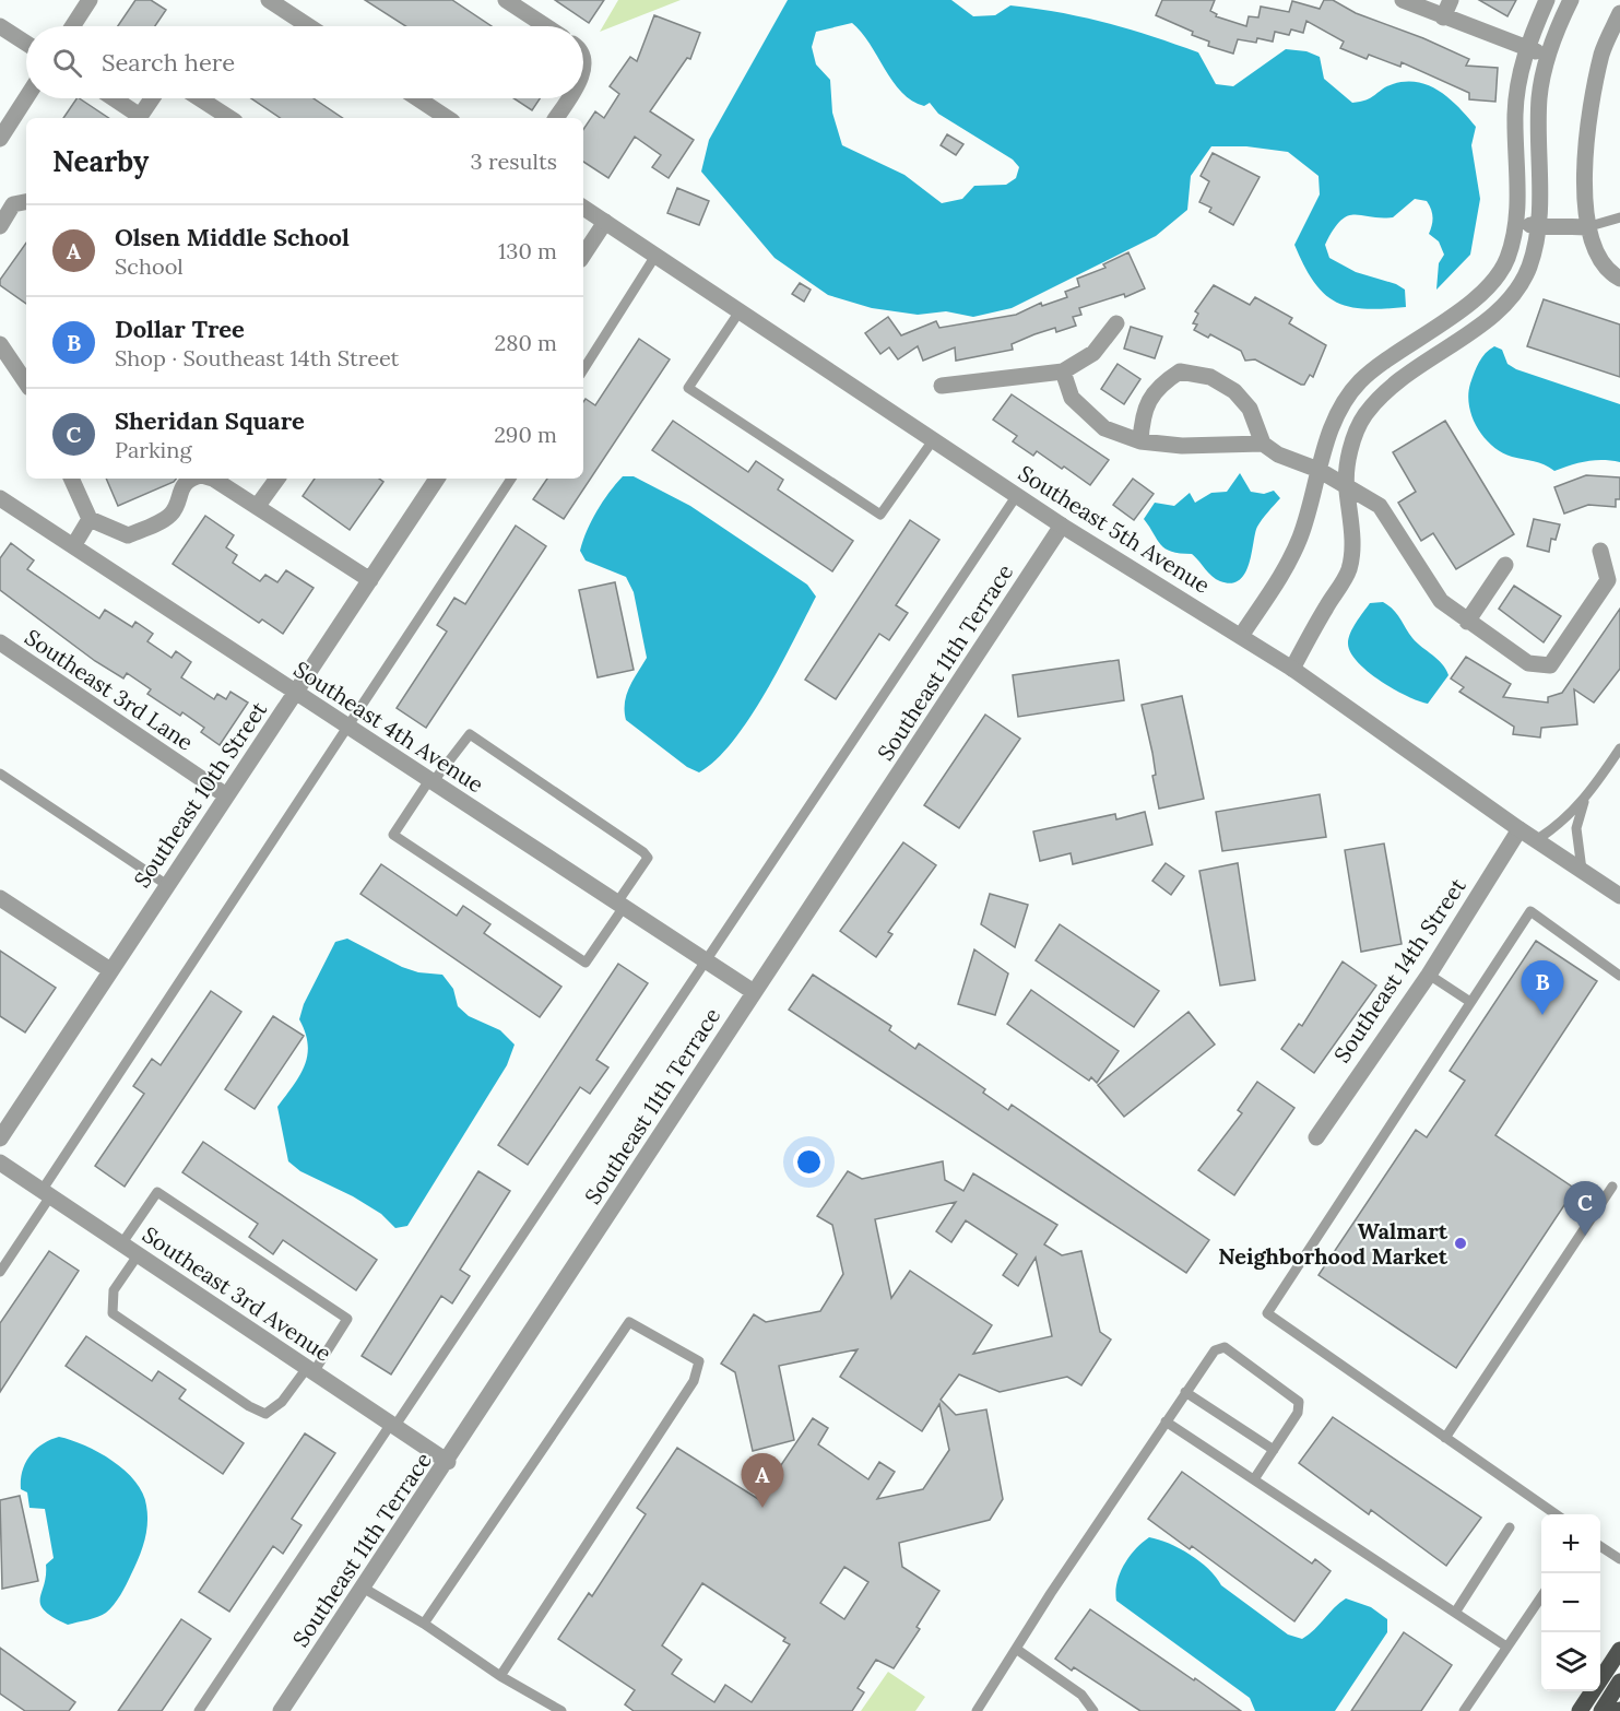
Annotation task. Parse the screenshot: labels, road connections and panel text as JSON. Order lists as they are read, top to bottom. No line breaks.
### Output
{"streets":{"street":["Southeast 5th Avenue","Southeast 11th Terrace","Southeast 3rd Lane","Southeast 4th Avenue","Southeast 10th Street","Southeast 14th Street","Southeast 3rd Avenue"]},"crossings":[["Southeast 5th Avenue","Southeast 11th Terrace"],["Southeast 5th Avenue","Southeast 14th Street"],["Southeast 11th Terrace","Southeast 4th Avenue"],["Southeast 11th Terrace","Southeast 3rd Avenue"],["Southeast 3rd Lane","Southeast 10th Street"],["Southeast 4th Avenue","Southeast 10th Street"]],"places":["Walmart Neighborhood Market"],"page":{"search":"Search here","heading":["Nearby","3 results"],"list":[{"mark":"A","name":"Olsen Middle School","note":"School","value":"130 m"},{"mark":"B","name":"Dollar Tree","note":"Shop · Southeast 14th Street","value":"280 m"},{"mark":"C","name":"Sheridan Square","note":"Parking","value":"290 m"}],"pins":["B","C","A"],"map_buttons":["+","−"]}}
